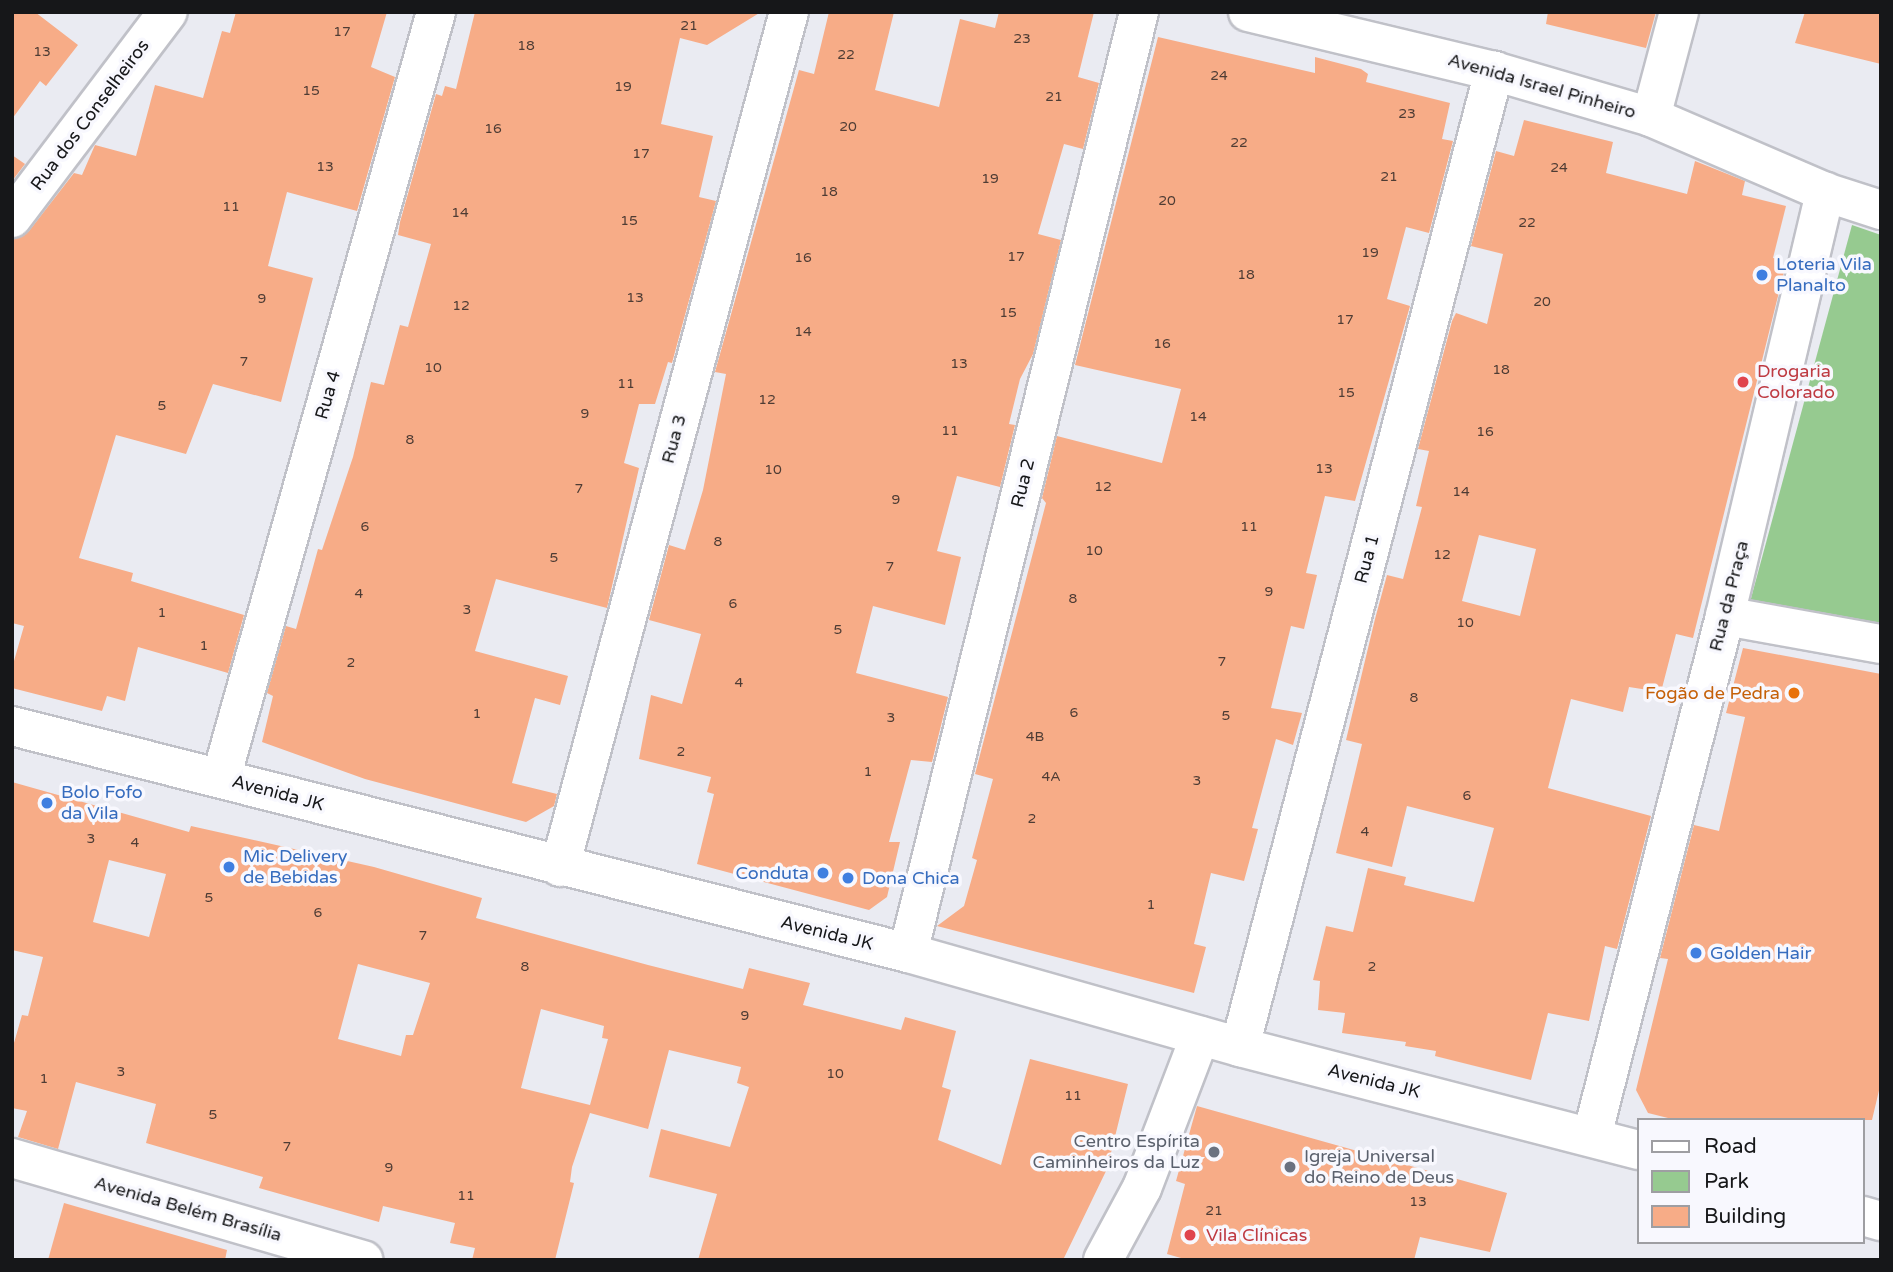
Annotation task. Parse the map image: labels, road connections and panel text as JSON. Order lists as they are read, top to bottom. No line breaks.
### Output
{"streets":{"street":["Avenida Israel Pinheiro","Rua dos Conselheiros","Rua 4","Rua 3","Rua 2","Rua 1","Rua da Praça","Avenida JK","Avenida Belém Brasília"]},"crossings":[["Avenida Israel Pinheiro","Rua 1"],["Avenida Israel Pinheiro","Rua da Praça"],["Rua 4","Avenida JK"],["Rua 3","Avenida JK"],["Rua 2","Avenida JK"],["Rua 1","Avenida JK"],["Rua da Praça","Avenida JK"]],"places":["Loteria Vila Planalto","Drogaria Colorado","Fogão de Pedra","Bolo Fofo da Vila","Mic Delivery de Bebidas","Conduta","Dona Chica","Golden Hair","Centro Espírita Caminheiros da Luz","Igreja Universal do Reino de Deus","Vila Clínicas"],"house_numbers":["21","17","23","18","13","22","24","19","15","21","23","20","16","22","17","13","24","21","19","18","20","11","14","15","22","19","17","16","18","13","9","20","12","15","17","14","16","7","13","10","18","11","15","12","5","9","14","11","16","8","13","10","12","7","14","9","6","11","8","10","12","5","7","9","4","8","6","3","1","10","5","1","7","2","4","8","6","1","5","3","4B","2","1","4A","3","6","2","4","3","4","5","1","6","7","8","2","9","3","10","1","11","5","7","9","11","13","21"],"legend":["Road","Park","Building"]}
